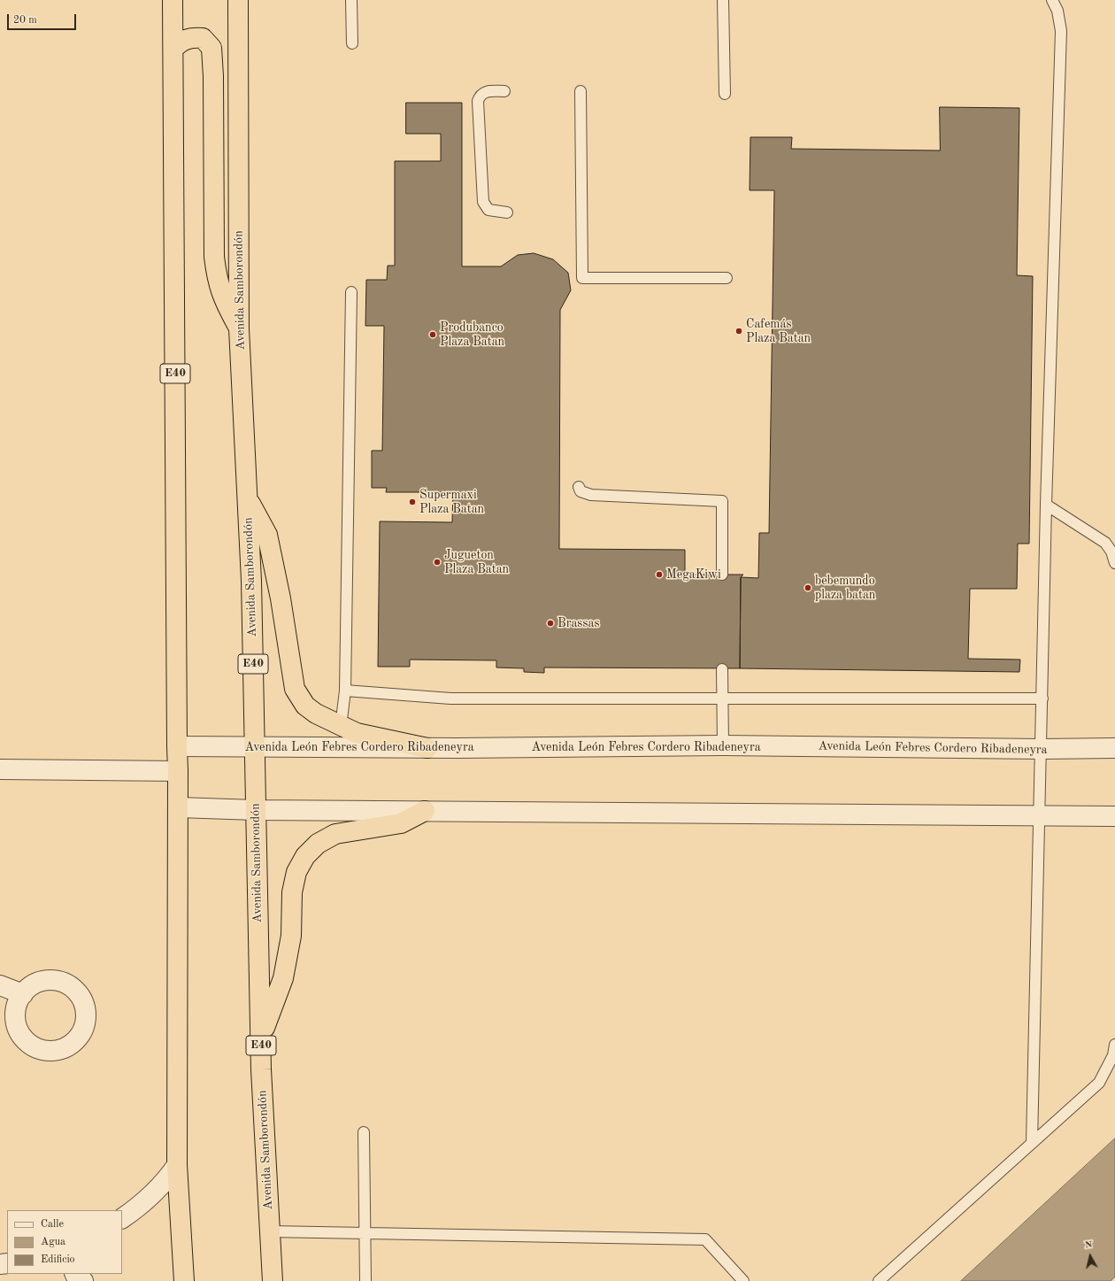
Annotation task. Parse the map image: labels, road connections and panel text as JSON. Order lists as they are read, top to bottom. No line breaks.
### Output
{"streets":{"highway":["Avenida Samborondón","E40"],"street":["Avenida León Febres Cordero Ribadeneyra"]},"crossings":[["Avenida Samborondón","Avenida León Febres Cordero Ribadeneyra"],["E40","Avenida León Febres Cordero Ribadeneyra"]],"places":["Cafemás Plaza Batan","Produbanco Plaza Batan","Supermaxi Plaza Batan","Jugueton Plaza Batan","MegaKiwi","bebemundo plaza batan","Brassas"],"legend":["Calle","Agua","Edificio"],"scale_bar":"20 m","north":"top"}
